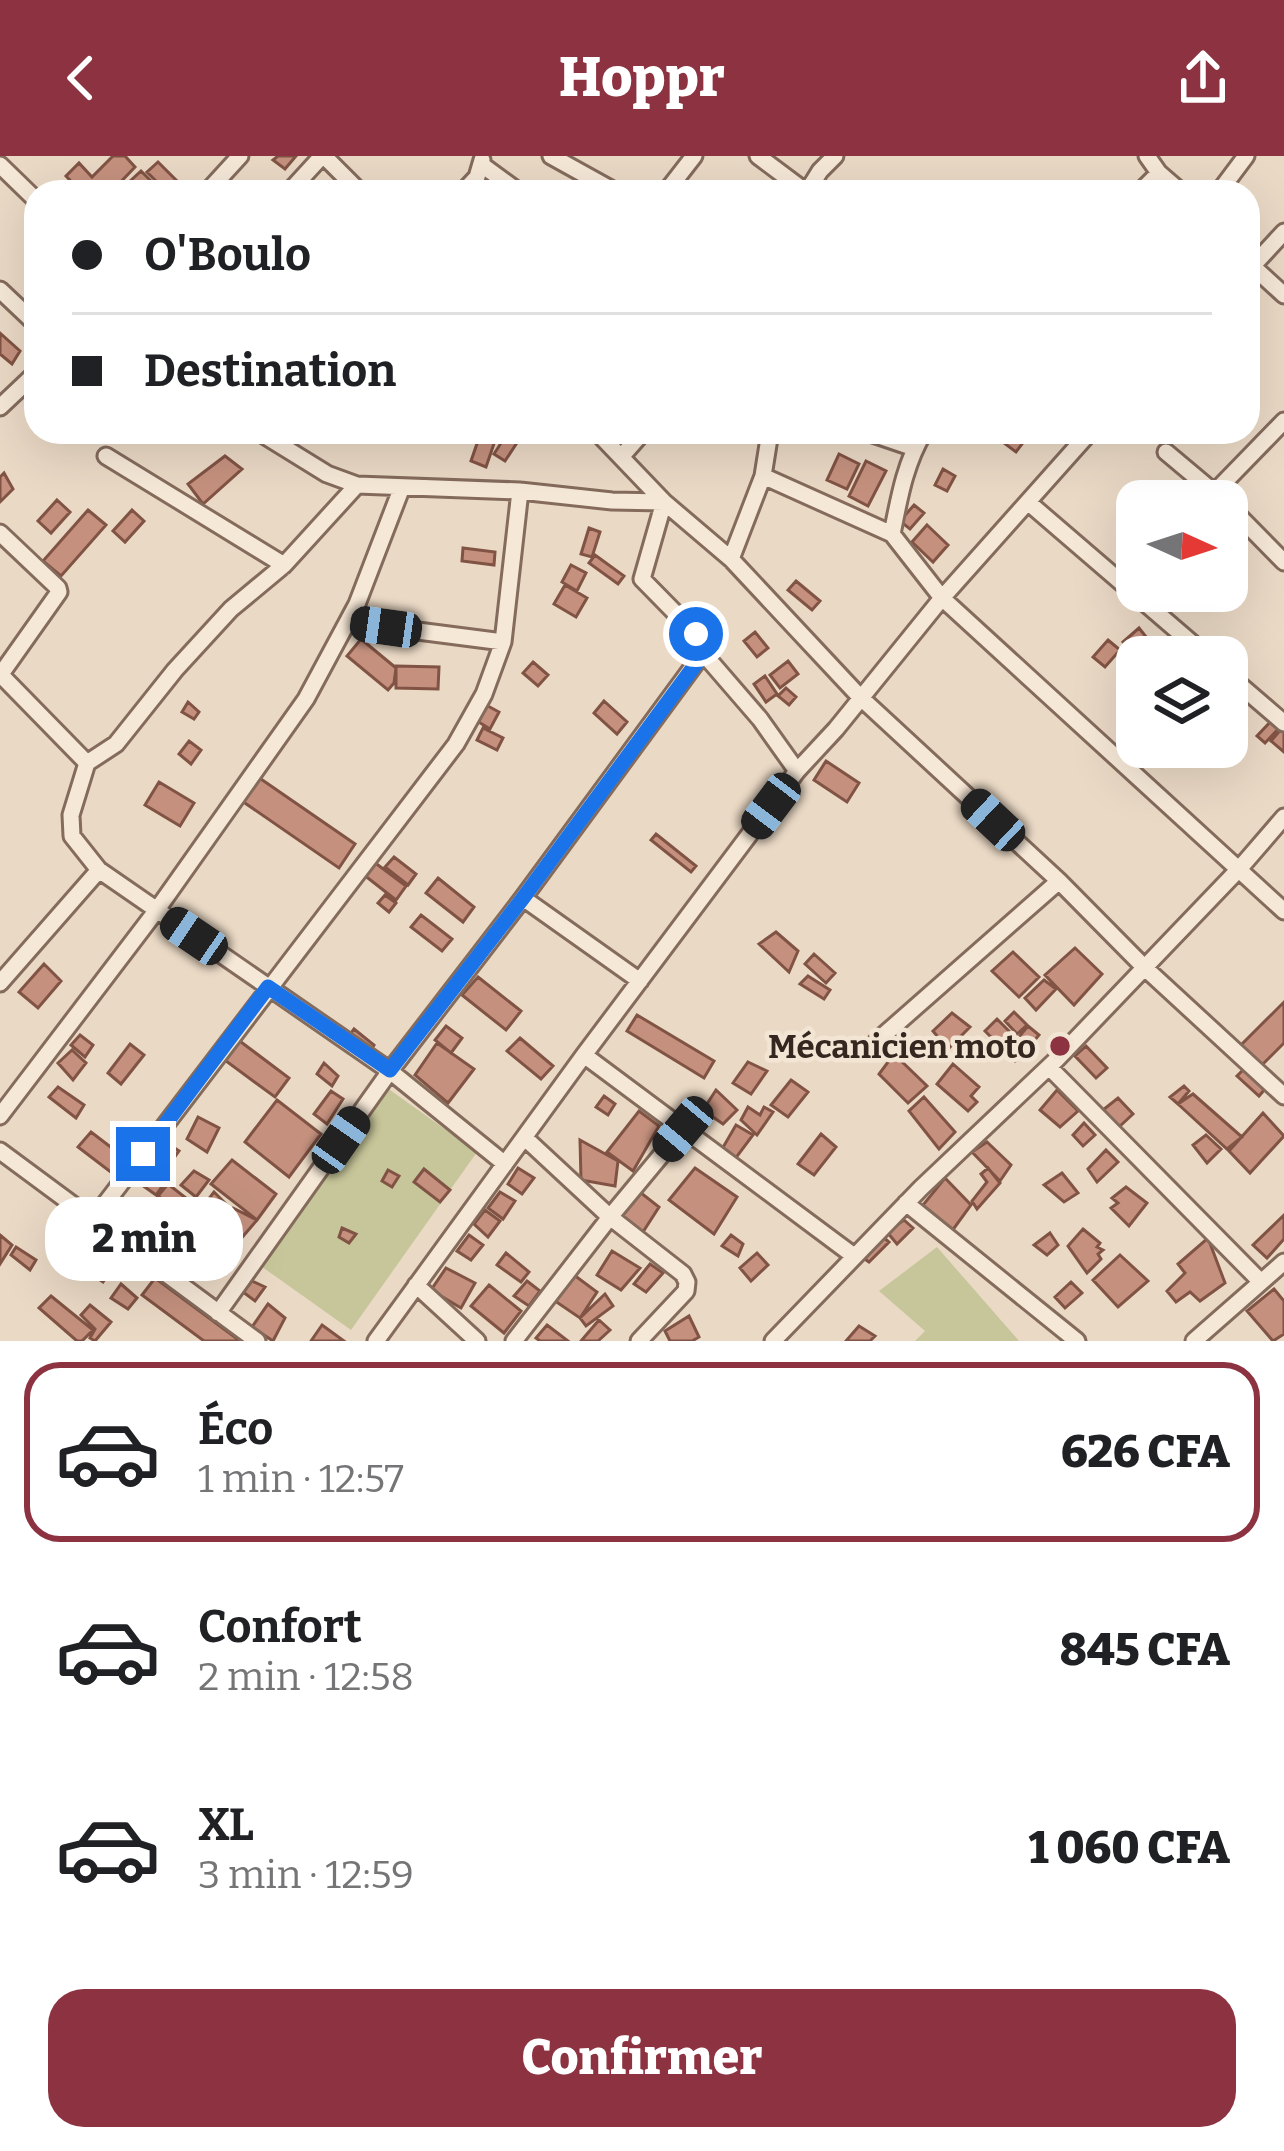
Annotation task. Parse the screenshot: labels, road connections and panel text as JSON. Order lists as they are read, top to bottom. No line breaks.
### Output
{"places":["Mécanicien moto"],"north":"right","page":{"header":"Hoppr","banner":["O'Boulo","Destination"],"bubble":"2 min","list":[{"name":"Éco","note":"1 min · 12:57","value":"626 CFA"},{"name":"Confort","note":"2 min · 12:58","value":"845 CFA"},{"name":"XL","note":"3 min · 12:59","value":"1 060 CFA"}],"buttons":"Confirmer"}}
